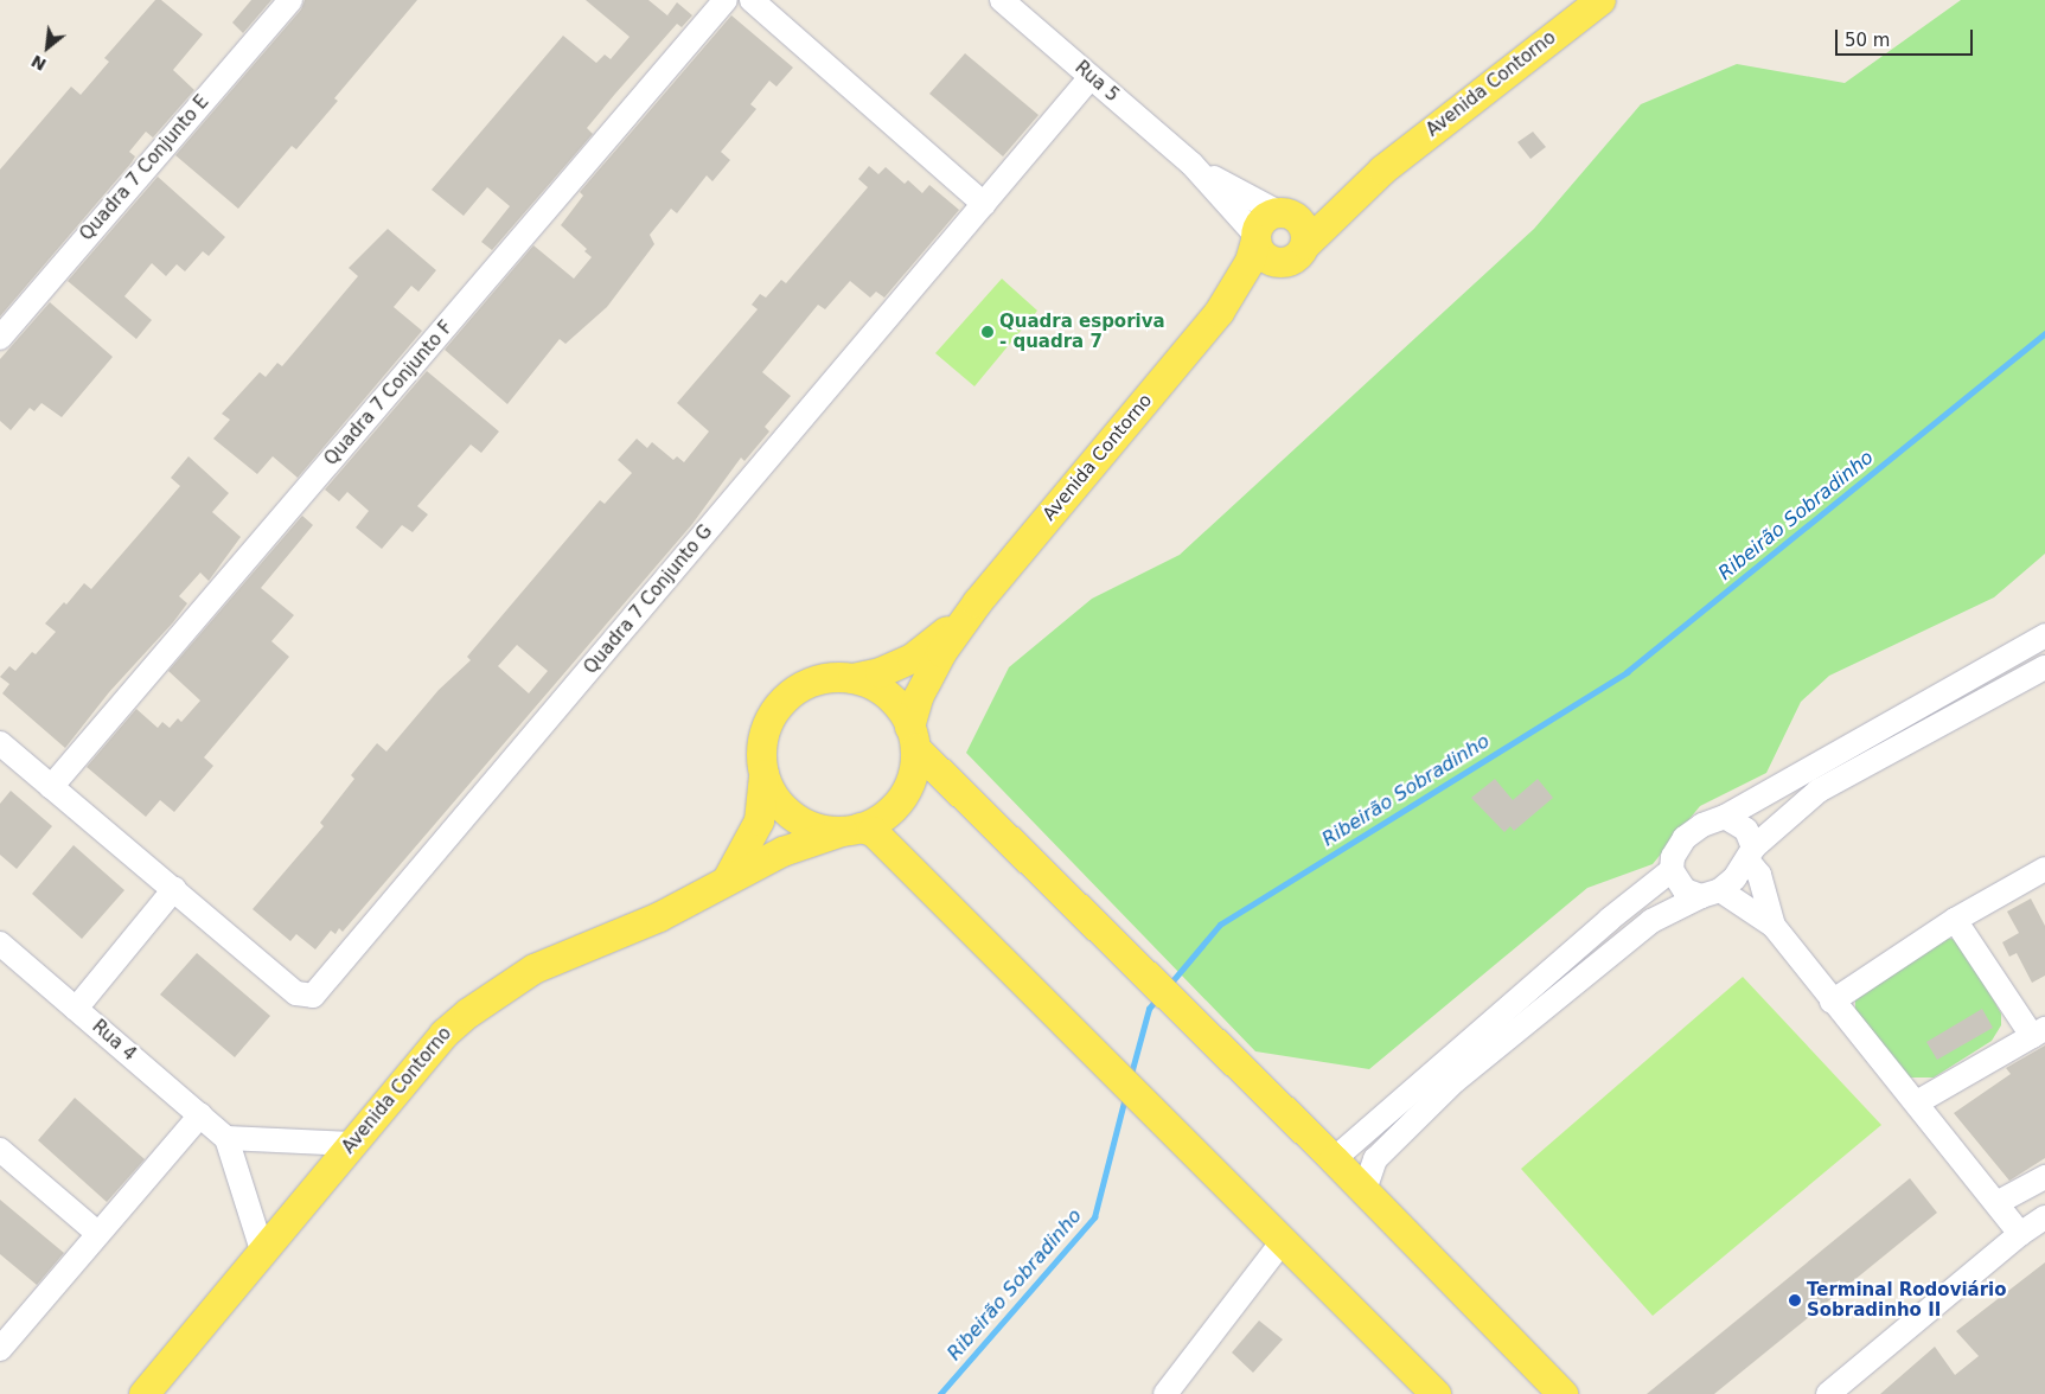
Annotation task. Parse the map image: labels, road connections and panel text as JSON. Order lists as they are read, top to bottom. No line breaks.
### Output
{"streets":{"main road":["Avenida Contorno"],"street":["Rua 5","Quadra 7 Conjunto E","Quadra 7 Conjunto F","Quadra 7 Conjunto G","Rua 4"]},"crossings":[["Rua 5","Avenida Contorno"],["Rua 5","Quadra 7 Conjunto G"]],"water":["Ribeirão Sobradinho"],"places":["Quadra esporiva - quadra 7","Terminal Rodoviário Sobradinho II"],"scale_bar":"50 m","north":"bottom left"}
